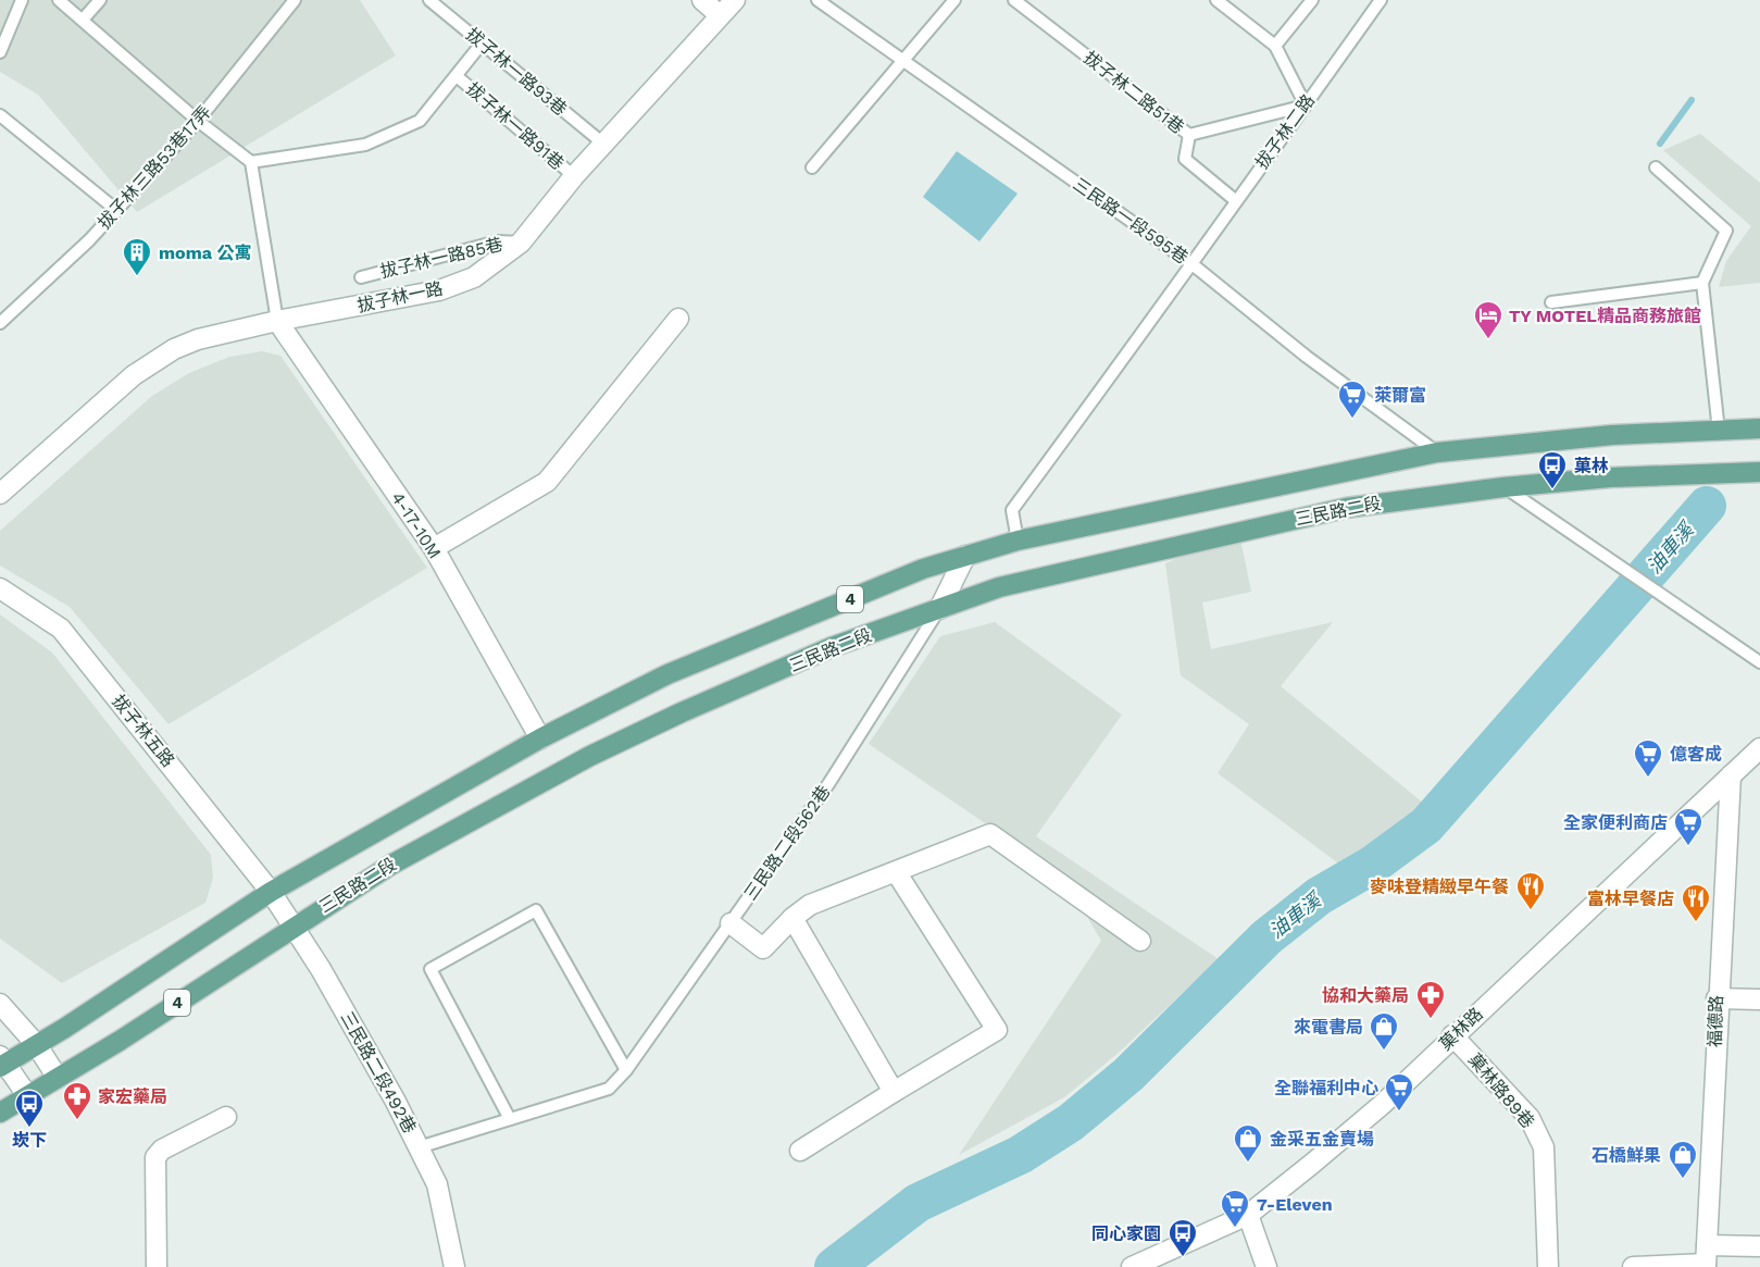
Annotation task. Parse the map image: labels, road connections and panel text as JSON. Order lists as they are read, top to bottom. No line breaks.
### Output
{"streets":{"main road":["三民路二段","4"],"street":["拔子林一路","4-17-10M","拔子林五路","福德路","菓林路","三民路二段492巷","菓林路89巷"],"lane":["拔子林一路93巷","拔子林二路51巷","拔子林一路91巷","拔子林二路","拔子林三路53巷17弄","三民路一段595巷","拔子林一路85巷","三民路二段562巷"]},"crossings":[["拔子林一路93巷","拔子林一路91巷"],["拔子林一路93巷","拔子林一路"],["拔子林二路51巷","拔子林二路"],["拔子林一路91巷","拔子林一路"],["拔子林二路","三民路一段595巷"],["拔子林二路","三民路二段"],["三民路一段595巷","三民路二段"],["拔子林一路85巷","拔子林一路"],["拔子林一路","4-17-10M"],["三民路二段","4-17-10M"],["三民路二段","拔子林五路"],["三民路二段","三民路二段562巷"],["三民路二段","三民路二段492巷"],["拔子林五路","三民路二段492巷"],["三民路二段562巷","三民路二段492巷"],["福德路","菓林路"],["菓林路","菓林路89巷"]],"water":["油車溪"],"places":{"building":["moma 公寓"],"hotel":["TY MOTEL精品商務旅館"],"supermarket":["萊爾富","億客成","全家便利商店","全聯福利中心","7-Eleven"],"bus stop":["菓林","崁下","同心家園"],"restaurant":["麥味登精緻早午餐","富林早餐店"],"pharmacy":["協和大藥局","家宏藥局"],"shop":["來電書局","金采五金賣場","石橋鮮果"]}}
